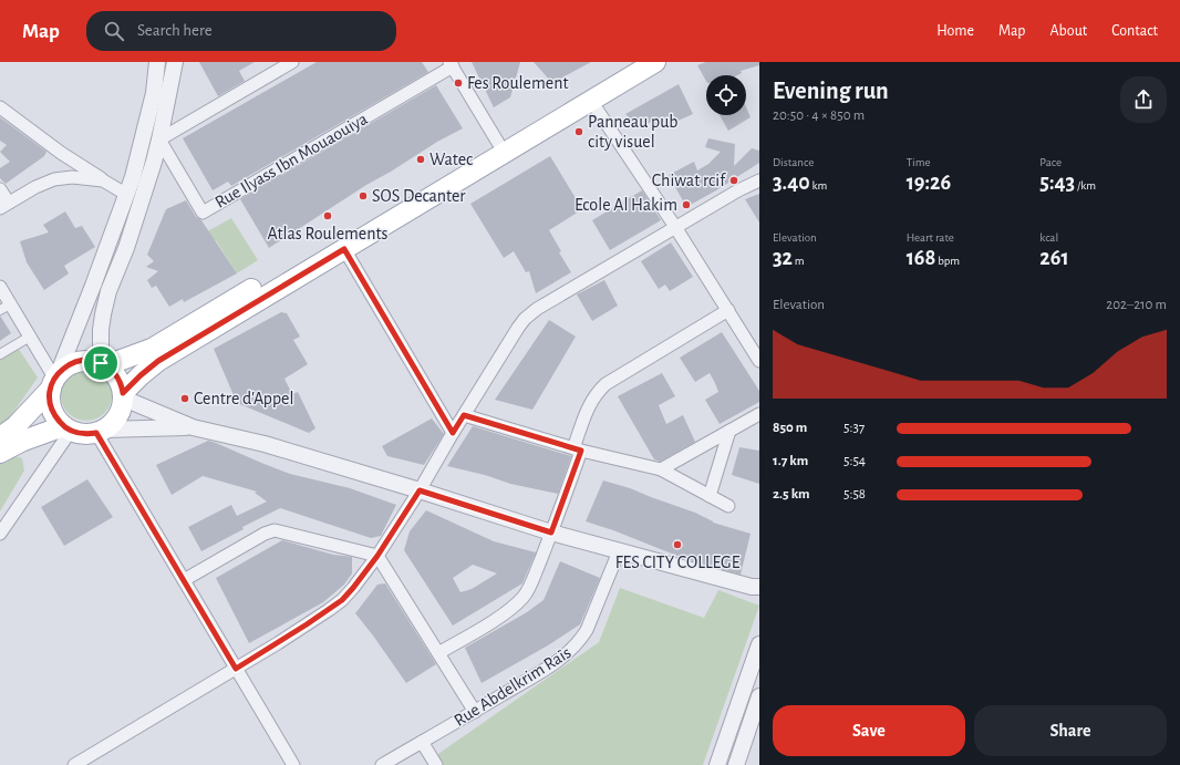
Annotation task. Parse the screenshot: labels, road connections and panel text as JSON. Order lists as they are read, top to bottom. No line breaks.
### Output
{"streets":{"street":["Rue Ilyass Ibn Mouaouiya","Rue Abdelkrim Raïs"]},"places":["Fes Roulement","Panneau pub city visuel","Watec","Chiwat rcif","SOS Decanter","Ecole Al Hakim","Atlas Roulements","Centre d'Appel","FES CITY COLLEGE"],"page":{"header":"Map","search":"Search here","nav":["Home","Map","About","Contact"],"heading":["Evening run","20:50 · 4 × 850 m"],"stats":[["Distance","3.40 km"],["Time","19:26"],["Pace","5:43 /km"],["Elevation","32 m"],["Heart rate","168 bpm"],["kcal","261"]],"chart":["Elevation","202–210 m"],"list":[{"name":"850 m","note":"5:37"},{"name":"1.7 km","note":"5:54"},{"name":"2.5 km","note":"5:58"}],"buttons":["Save","Share"]}}
